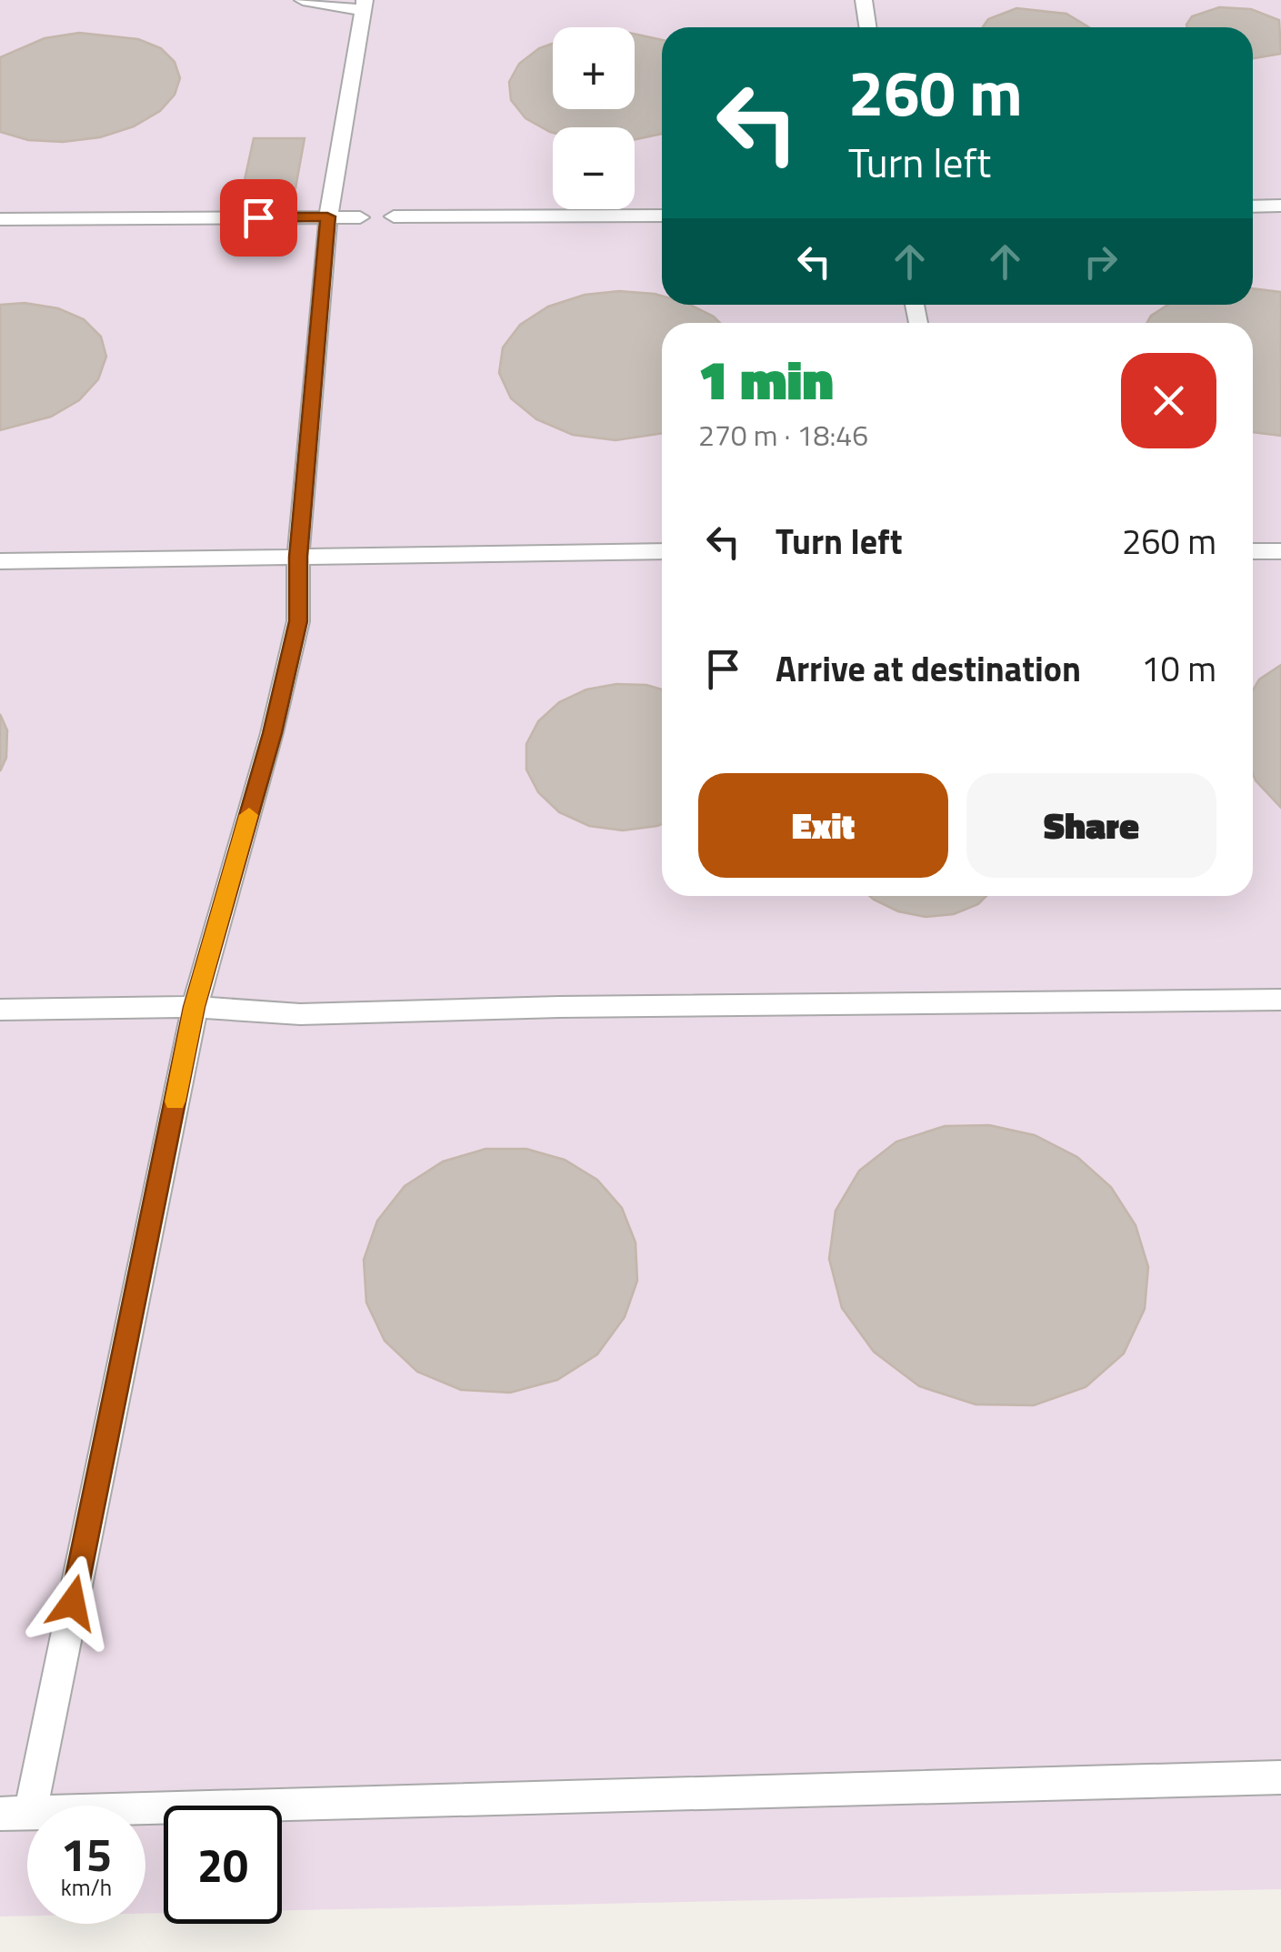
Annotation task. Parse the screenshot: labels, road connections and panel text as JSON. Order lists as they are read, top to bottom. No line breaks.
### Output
{"page":{"map_buttons":["+","−"],"turn":["260 m","Turn left"],"heading":["1 min","270 m · 18:46"],"list":[{"name":"Turn left","value":"260 m"},{"name":"Arrive at destination","value":"10 m"}],"buttons":["Exit","Share"],"speed":"15 km/h","limit":"20"}}
